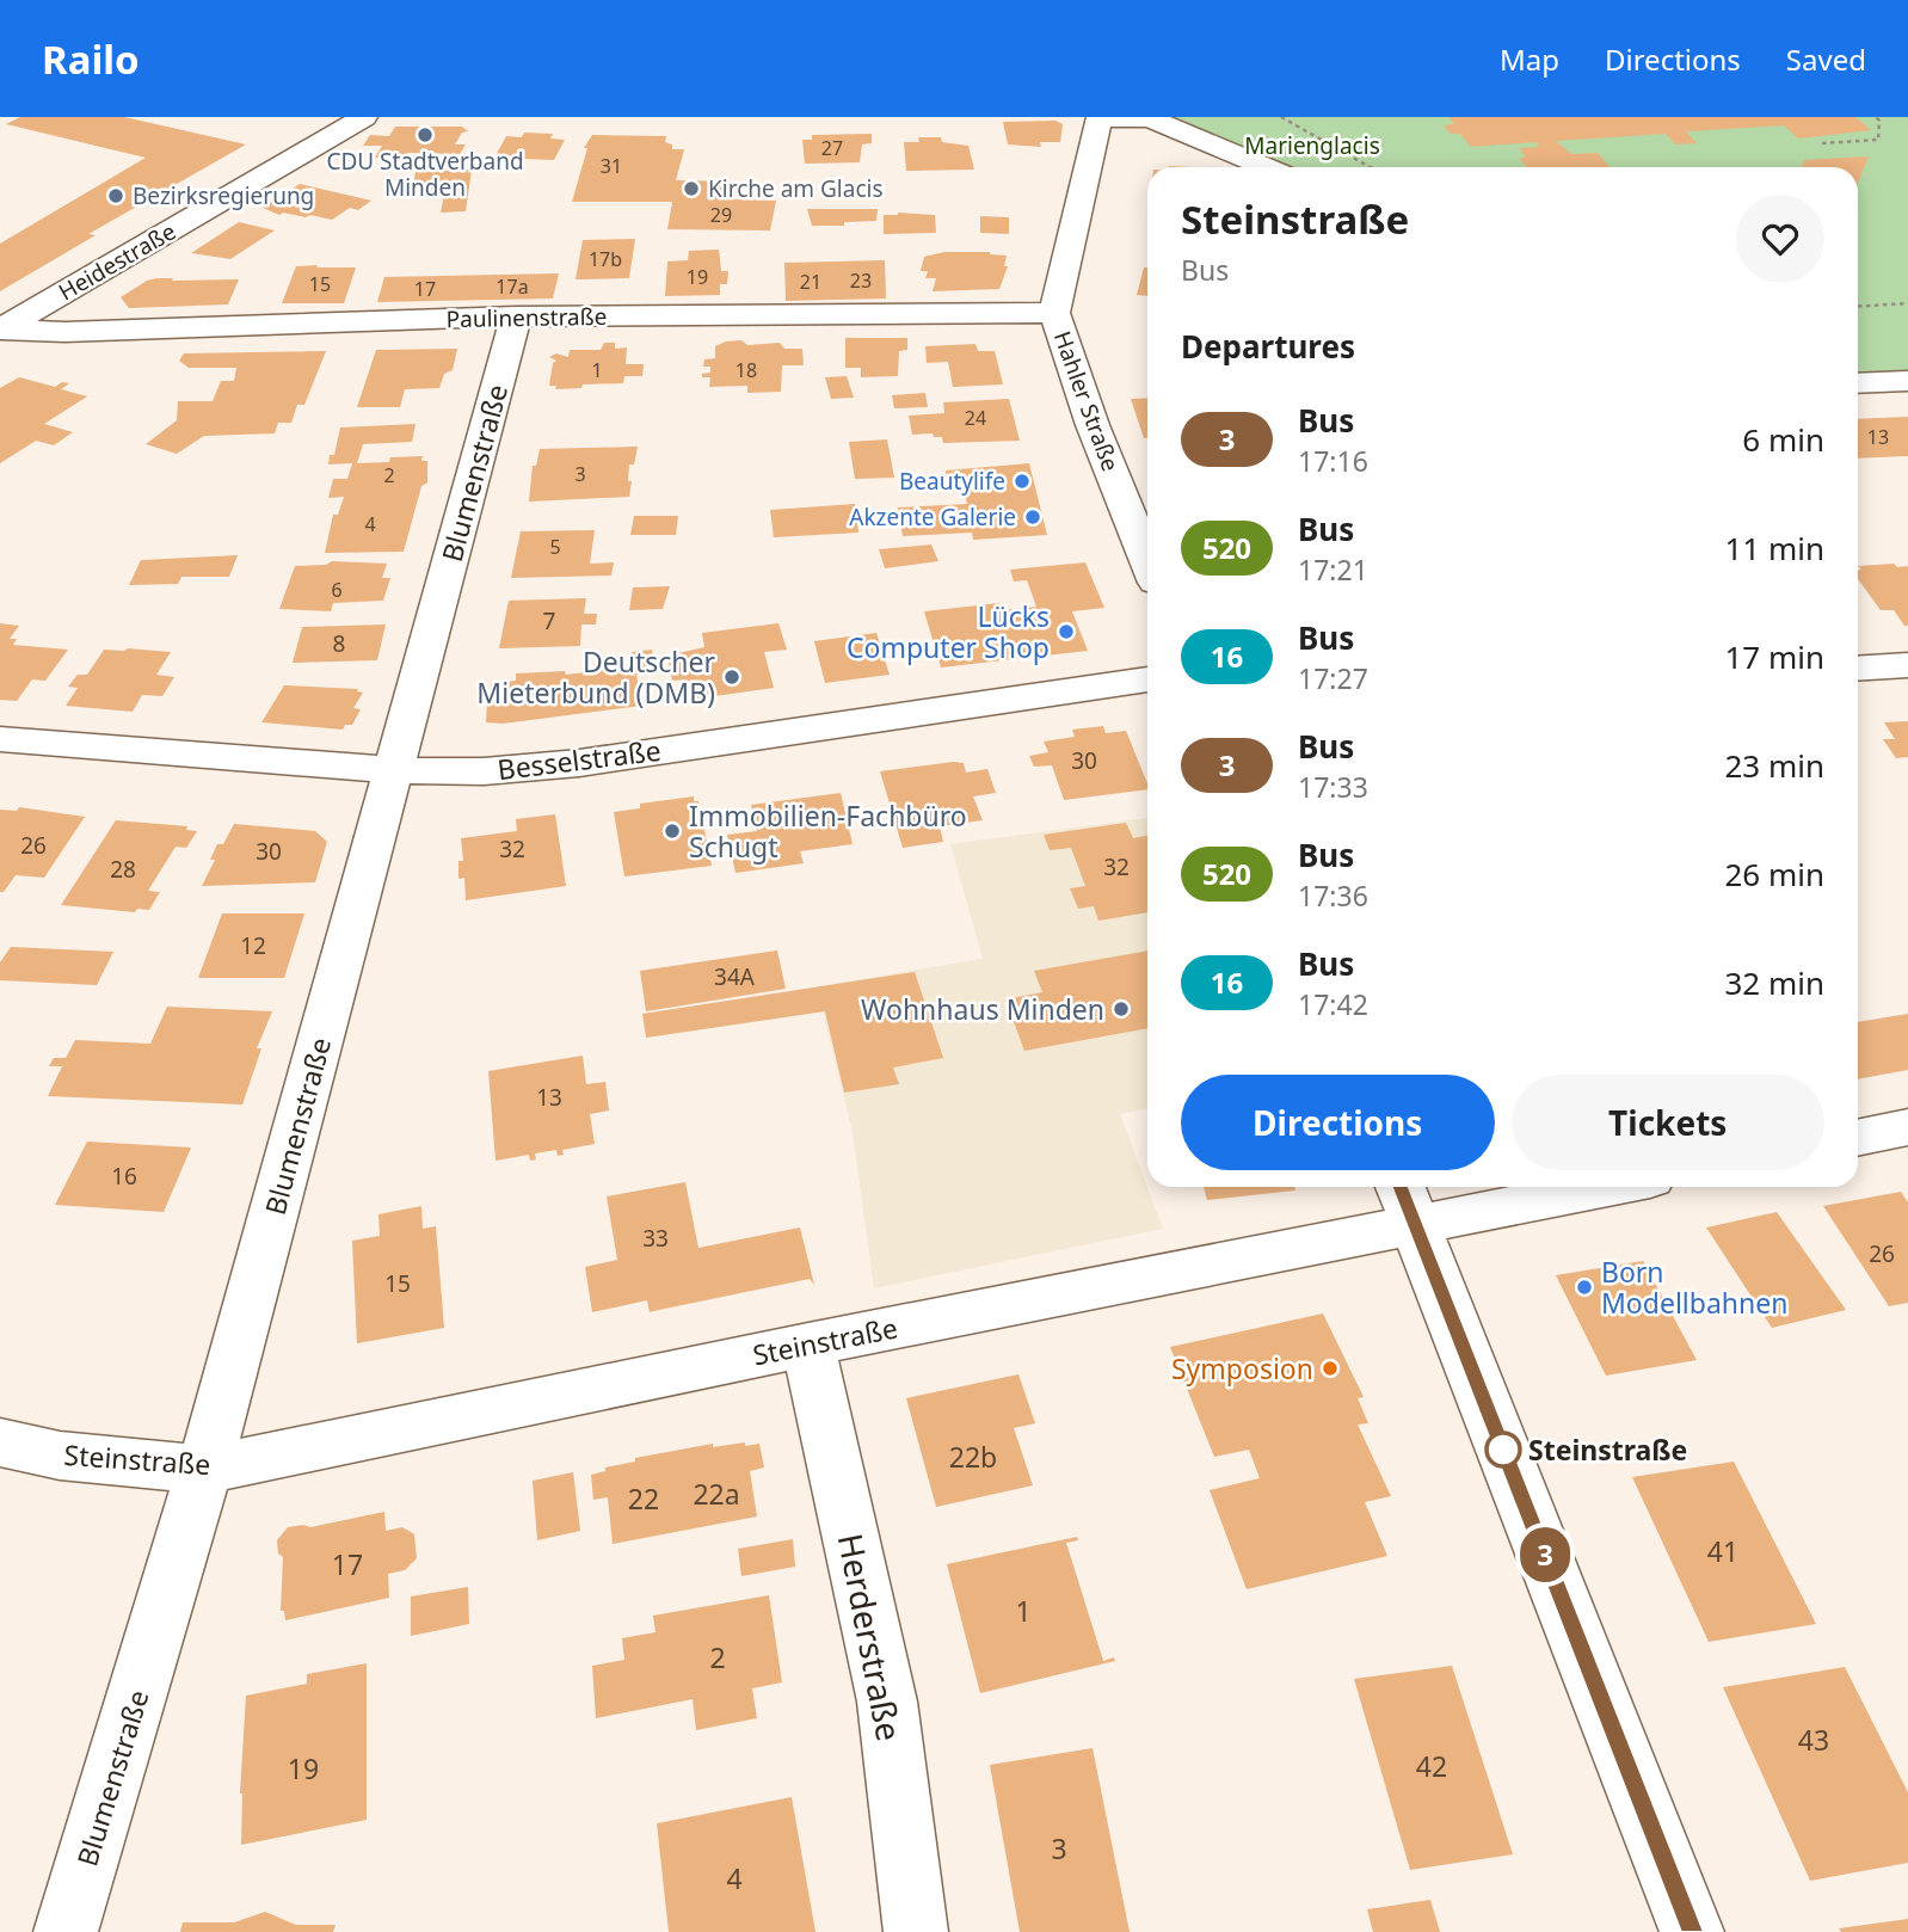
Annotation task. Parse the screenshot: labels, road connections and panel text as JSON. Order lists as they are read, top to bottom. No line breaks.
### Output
{"streets":{"street":["Heidestraße","Paulinenstraße","Hahler Straße","Blumenstraße","Besselstraße","Steinstraße","Herderstraße"]},"crossings":[["Heidestraße","Paulinenstraße"],["Paulinenstraße","Hahler Straße"],["Paulinenstraße","Blumenstraße"],["Blumenstraße","Besselstraße"],["Blumenstraße","Steinstraße"],["Steinstraße","Herderstraße"]],"parks":["Marienglacis"],"places":["CDU Stadtverband Minden","Kirche am Glacis","Bezirksregierung","Beautylife","Akzente Galerie","Lücks Computer Shop","Deutscher Mieterbund (DMB)","Immobilien-Fachbüro Schugt","Wohnhaus Minden","Born Modellbahnen","Symposion","Steinstraße"],"lines":["bus line 3"],"house_numbers":["27","31","29","17b","19","23","21","15","17a","17","1","18","24","13","3","2","4","5","6","7","8","30","26","32","30","32","28","12","34A","13","16","33","26","15","22b","22a","22","41","17","1","2","43","42","19","3","4"],"page":{"header":"Railo","nav":["Map","Directions","Saved"],"on_map":"3","heading":[["Steinstraße","Bus"],"Departures"],"list":[{"mark":"3","name":"Bus","note":"17:16","value":"6 min"},{"mark":"520","name":"Bus","note":"17:21","value":"11 min"},{"mark":"16","name":"Bus","note":"17:27","value":"17 min"},{"mark":"3","name":"Bus","note":"17:33","value":"23 min"},{"mark":"520","name":"Bus","note":"17:36","value":"26 min"},{"mark":"16","name":"Bus","note":"17:42","value":"32 min"}],"buttons":["Directions","Tickets"]}}
